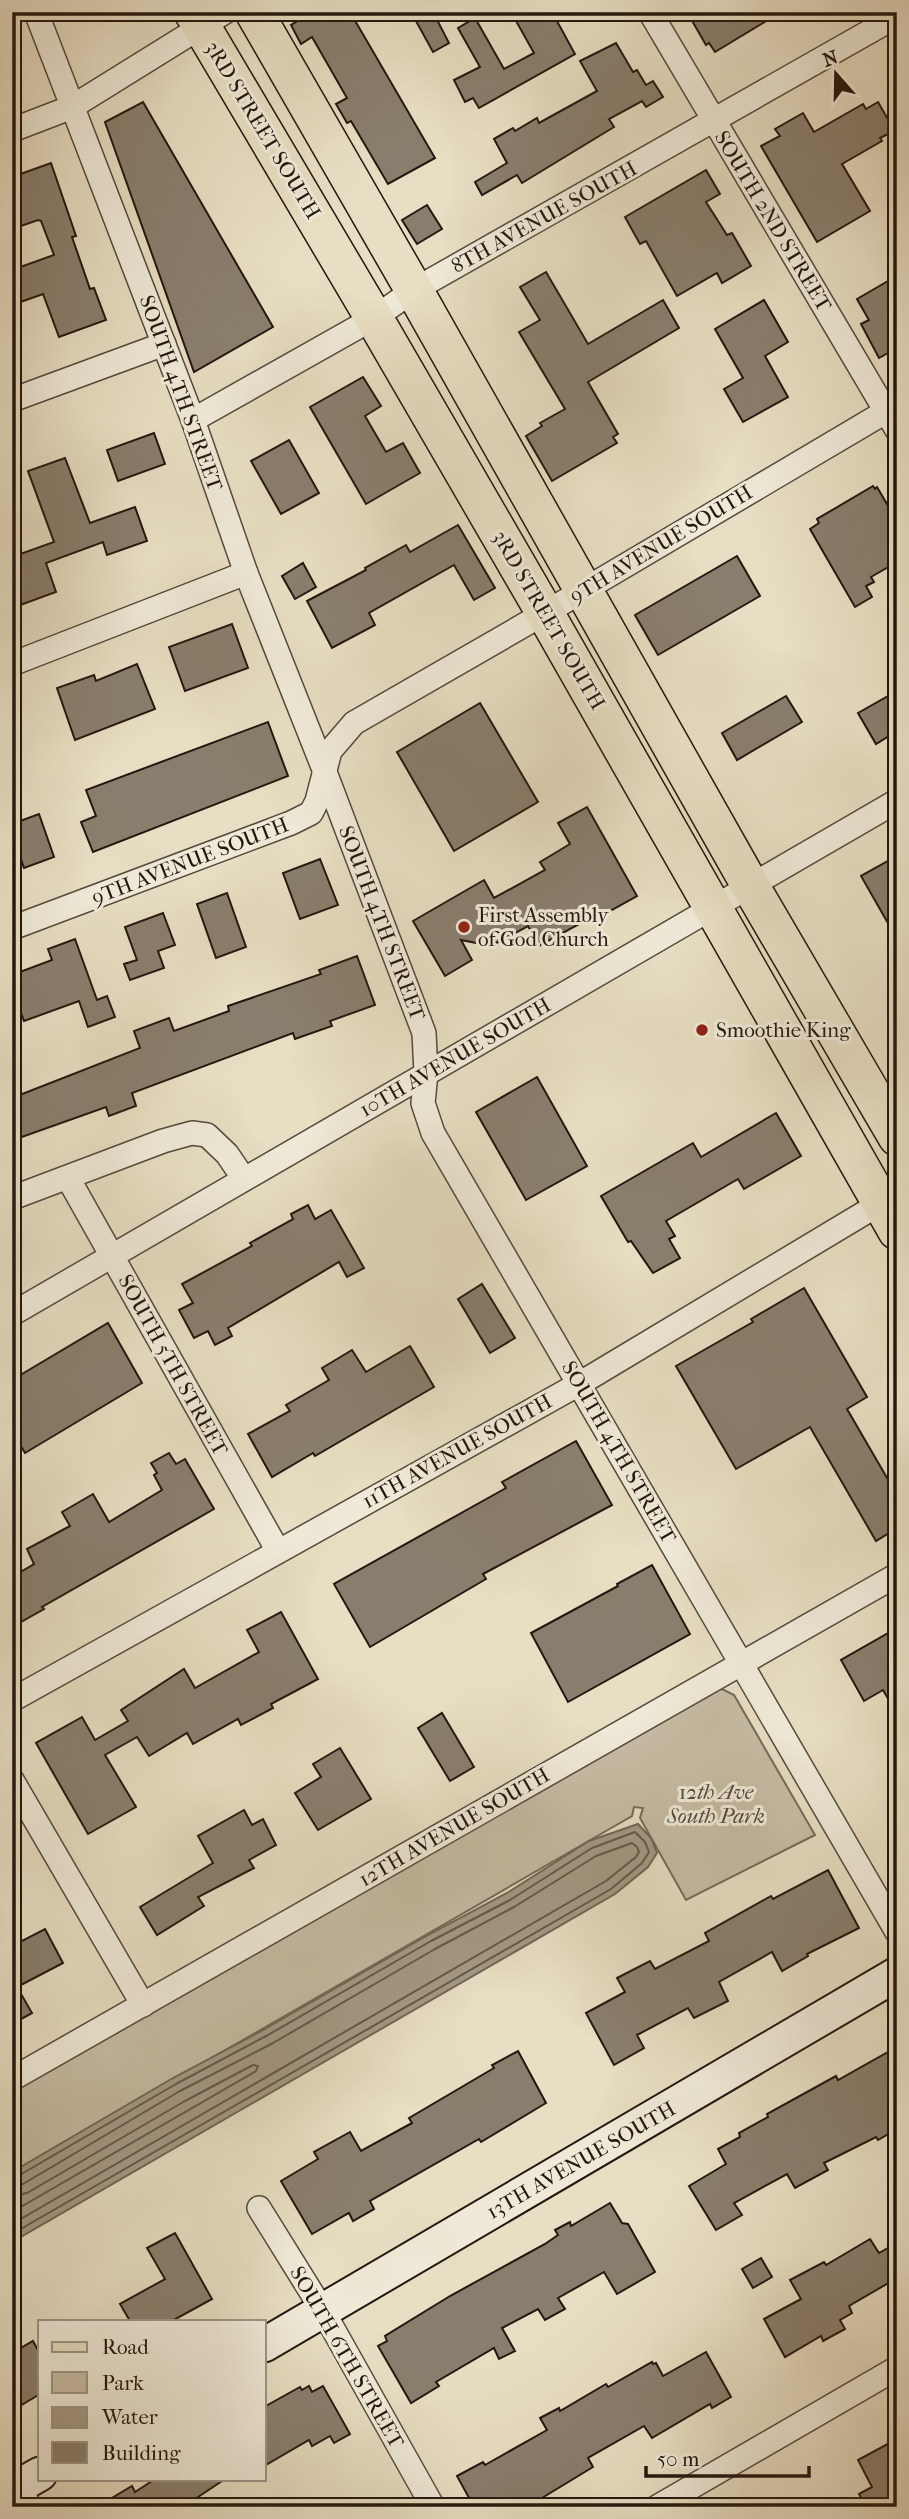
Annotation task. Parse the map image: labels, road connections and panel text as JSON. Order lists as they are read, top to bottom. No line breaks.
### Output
{"streets":{"main road":["3RD STREET SOUTH"],"street":["8TH AVENUE SOUTH","SOUTH 2ND STREET","SOUTH 4TH STREET","9TH AVENUE SOUTH","10TH AVENUE SOUTH","SOUTH 5TH STREET","11TH AVENUE SOUTH","12TH AVENUE SOUTH","13TH AVENUE SOUTH","SOUTH 6TH STREET"]},"crossings":[["3RD STREET SOUTH","8TH AVENUE SOUTH"],["3RD STREET SOUTH","9TH AVENUE SOUTH"],["3RD STREET SOUTH","10TH AVENUE SOUTH"],["3RD STREET SOUTH","11TH AVENUE SOUTH"],["8TH AVENUE SOUTH","SOUTH 2ND STREET"],["8TH AVENUE SOUTH","SOUTH 4TH STREET"],["SOUTH 2ND STREET","9TH AVENUE SOUTH"],["SOUTH 4TH STREET","9TH AVENUE SOUTH"],["SOUTH 4TH STREET","10TH AVENUE SOUTH"],["SOUTH 4TH STREET","11TH AVENUE SOUTH"],["SOUTH 4TH STREET","12TH AVENUE SOUTH"],["10TH AVENUE SOUTH","SOUTH 5TH STREET"],["SOUTH 5TH STREET","11TH AVENUE SOUTH"],["13TH AVENUE SOUTH","SOUTH 6TH STREET"]],"parks":["12th Ave South Park"],"places":["First Assembly of God Church","Smoothie King"],"legend":["Road","Park","Water","Building"],"scale_bar":"50 m","north":"top"}
